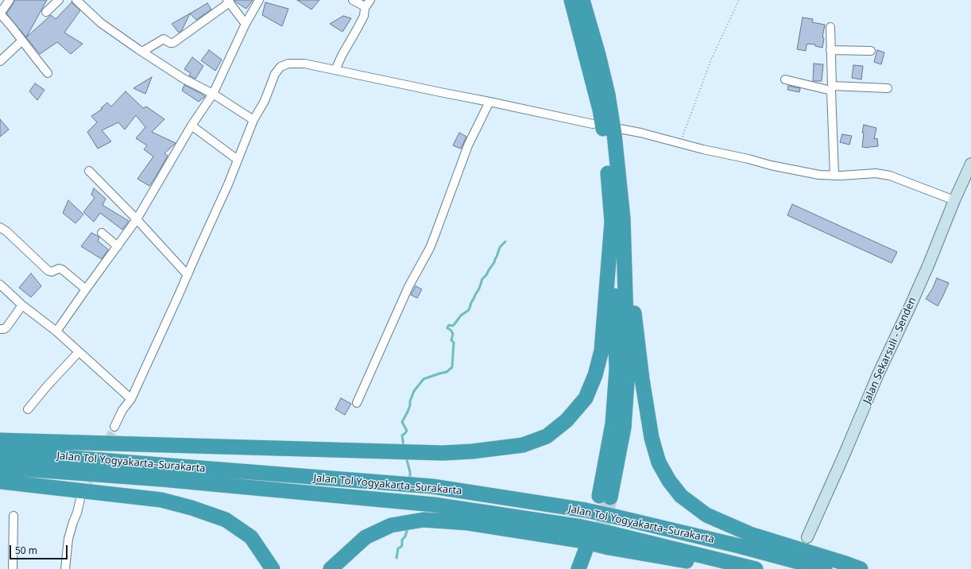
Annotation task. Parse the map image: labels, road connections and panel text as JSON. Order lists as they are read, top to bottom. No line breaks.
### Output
{"streets":{"highway":["Jalan Tol Yogyakarta–Surakarta"],"street":["Jalan Sekarsuli - Senden"]},"scale_bar":"50 m"}
